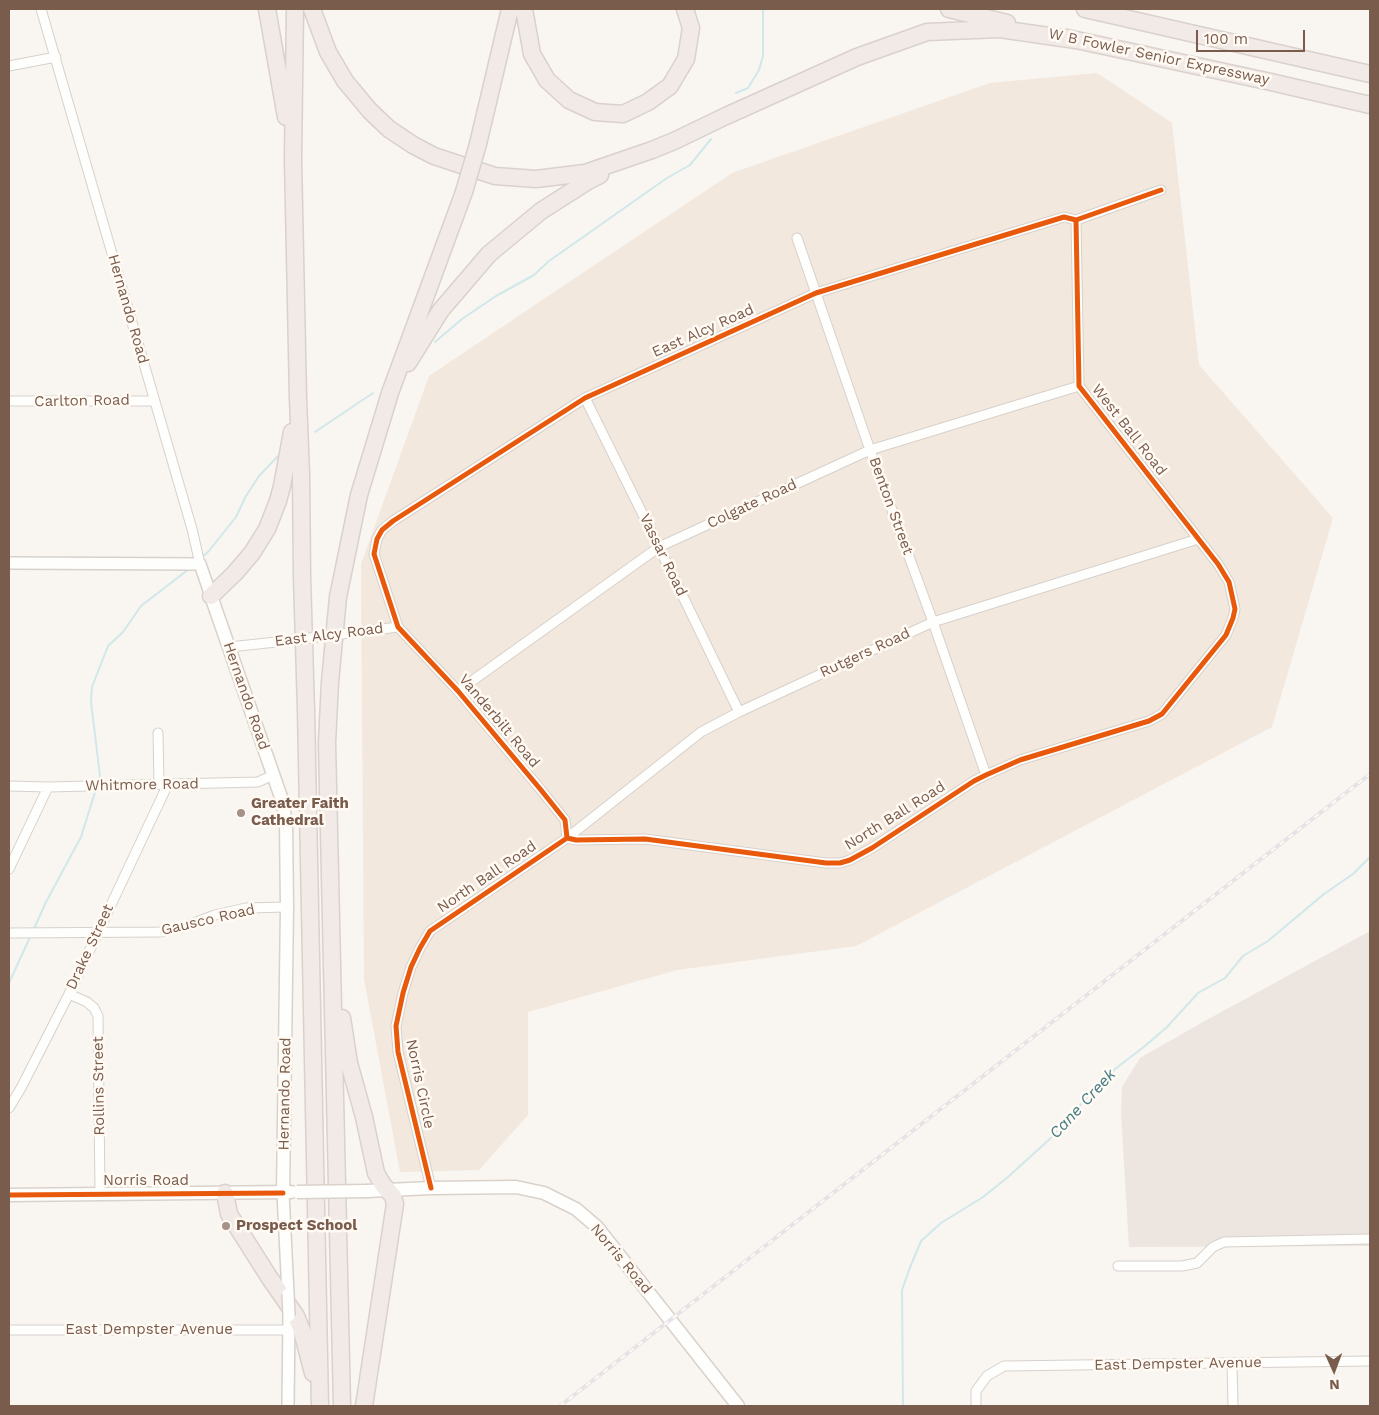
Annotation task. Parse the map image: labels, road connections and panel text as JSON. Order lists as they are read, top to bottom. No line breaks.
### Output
{"streets":{"highway":["W B Fowler Senior Expressway"],"main road":["Hernando Road","Norris Road"],"street":["East Alcy Road","Carlton Road","West Ball Road","Colgate Road","Benton Street","Vassar Road","Rutgers Road","Vanderbilt Road","Whitmore Road","North Ball Road","Gausco Road","Drake Street","Norris Circle","Rollins Street","East Dempster Avenue"]},"crossings":[["Hernando Road","East Alcy Road"],["Hernando Road","Carlton Road"],["Hernando Road","Whitmore Road"],["Hernando Road","Gausco Road"],["Hernando Road","Norris Road"],["Hernando Road","East Dempster Avenue"],["East Alcy Road","West Ball Road"],["East Alcy Road","Benton Street"],["East Alcy Road","Vassar Road"],["East Alcy Road","Vanderbilt Road"],["West Ball Road","Colgate Road"],["West Ball Road","Rutgers Road"],["West Ball Road","North Ball Road"],["Colgate Road","Benton Street"],["Colgate Road","Vassar Road"],["Colgate Road","Vanderbilt Road"],["Benton Street","Rutgers Road"],["Benton Street","North Ball Road"],["Vassar Road","Rutgers Road"],["Rutgers Road","Vanderbilt Road"],["Rutgers Road","North Ball Road"],["Vanderbilt Road","North Ball Road"],["Whitmore Road","Drake Street"],["North Ball Road","Norris Circle"],["Gausco Road","Drake Street"],["Drake Street","Rollins Street"],["Norris Circle","Norris Road"],["Rollins Street","Norris Road"]],"water":["Cane Creek"],"places":["Greater Faith Cathedral","Prospect School"],"scale_bar":"100 m","north":"bottom"}
